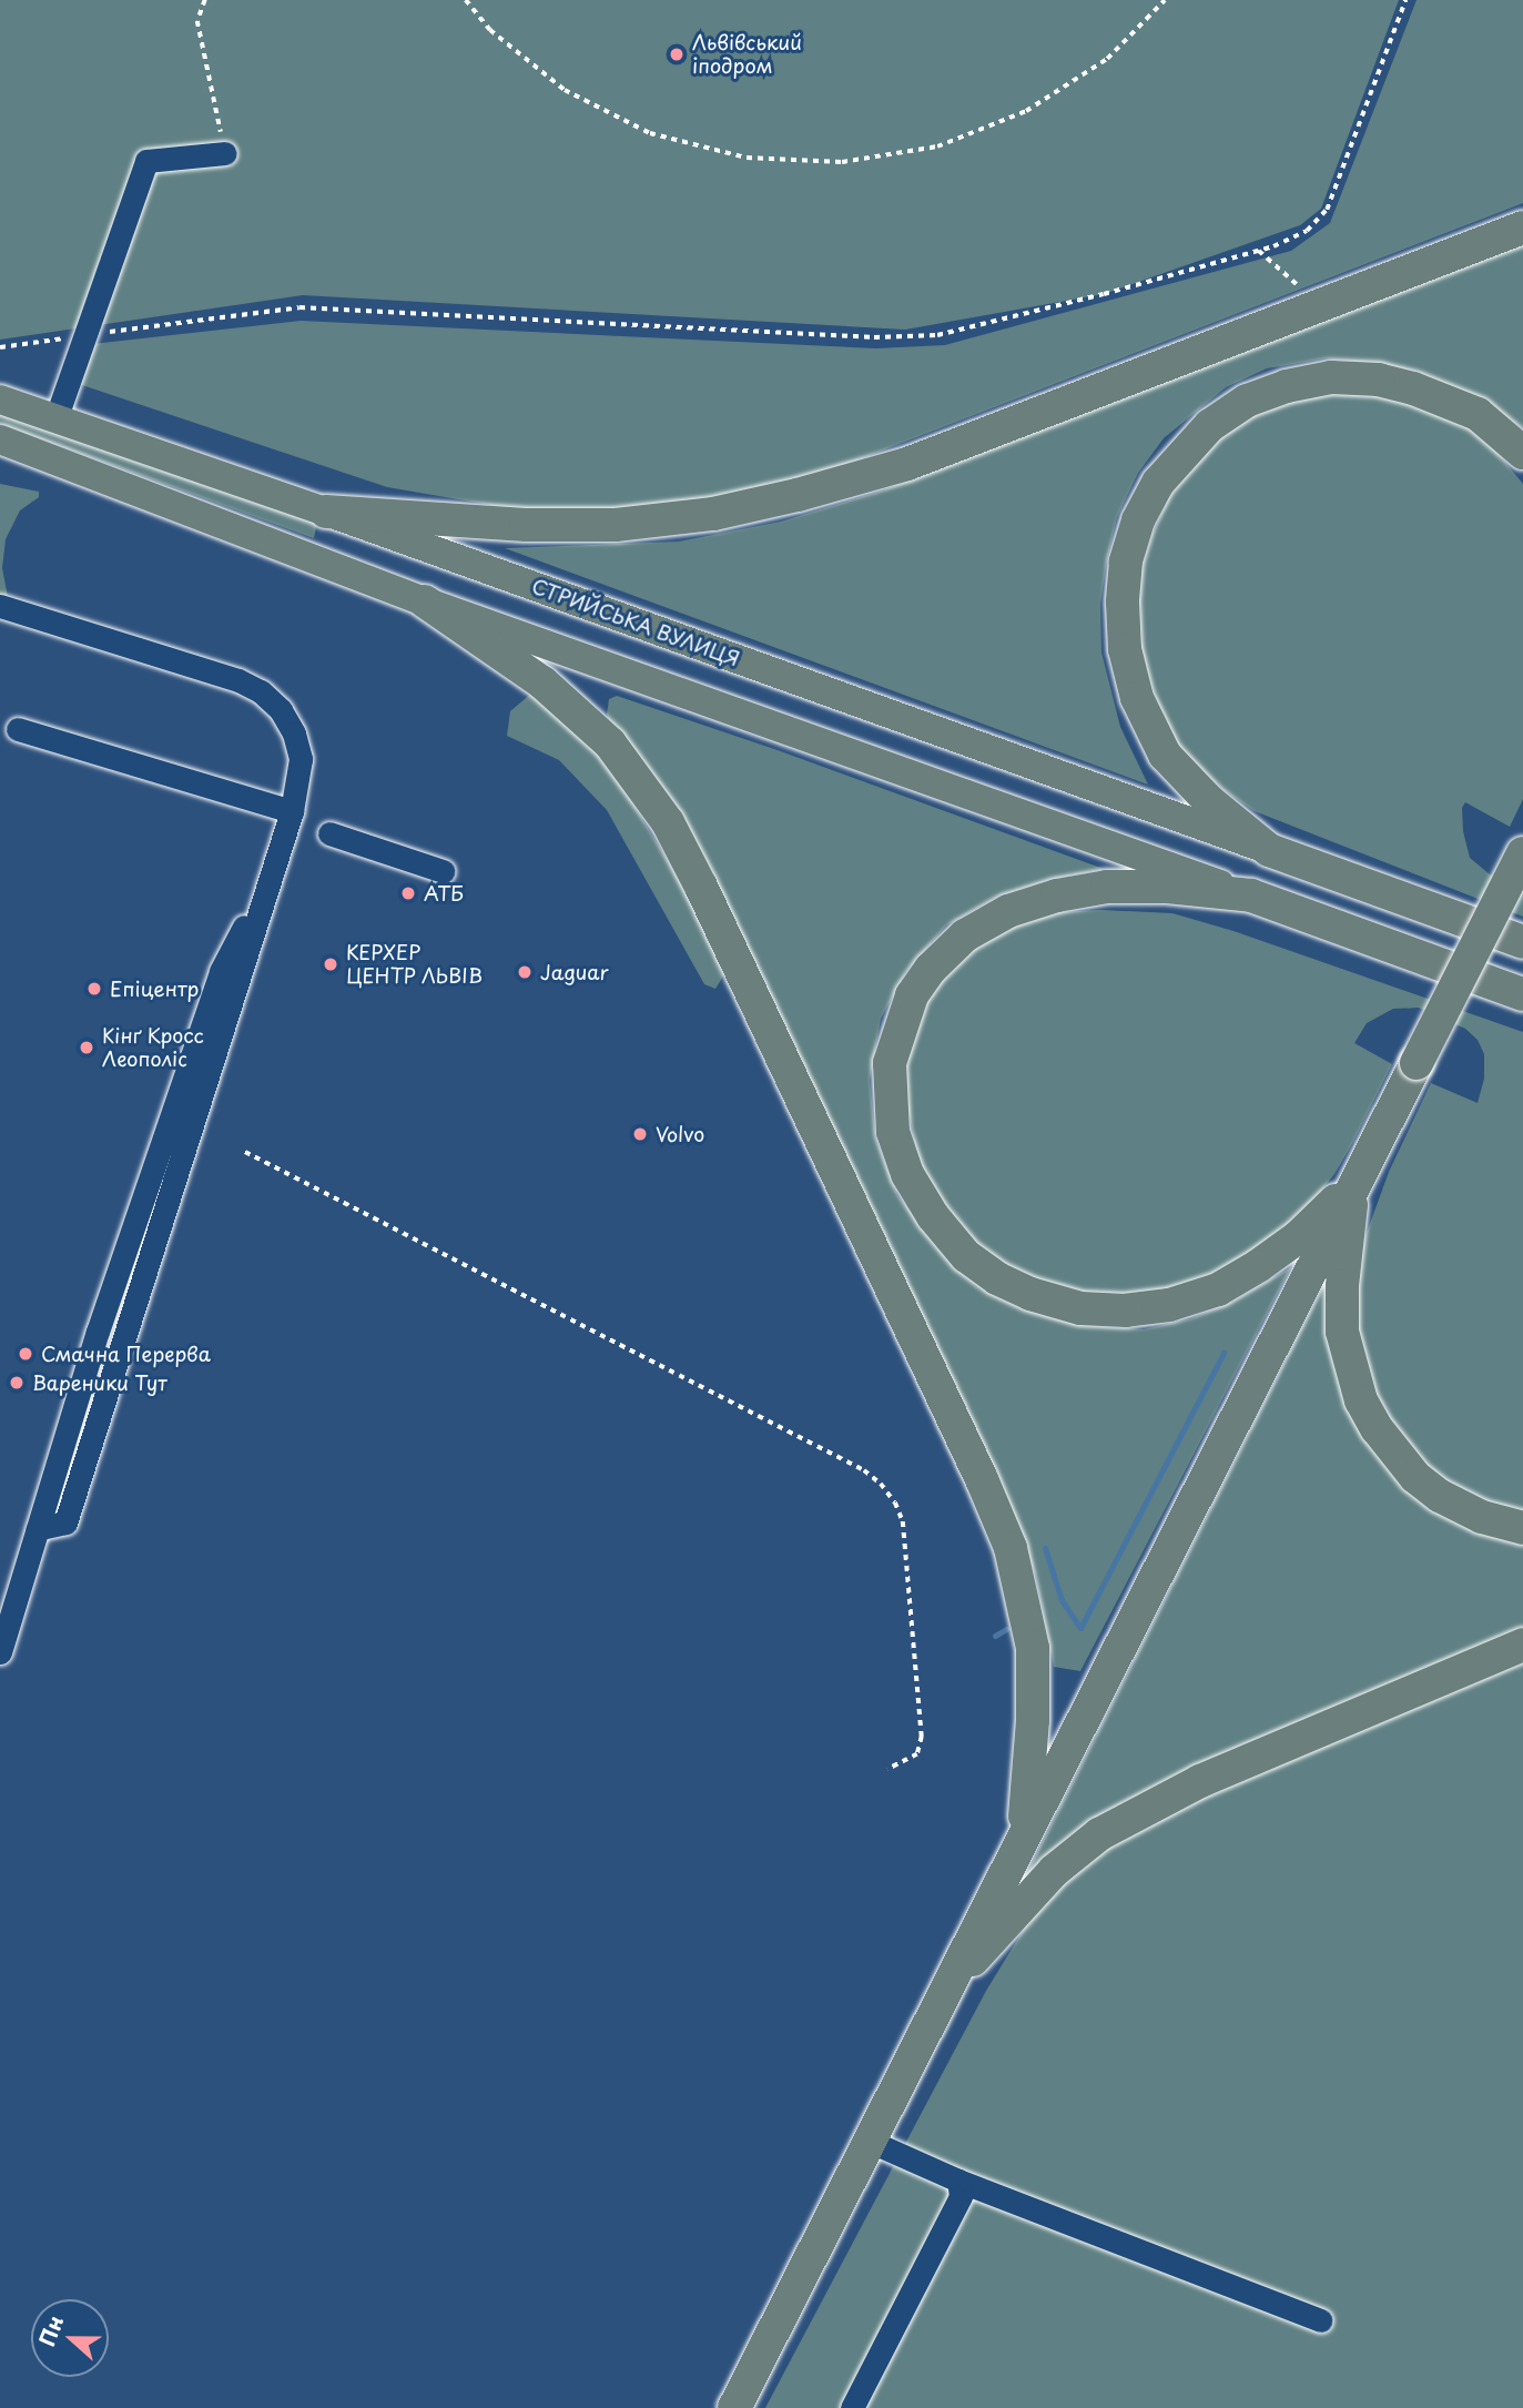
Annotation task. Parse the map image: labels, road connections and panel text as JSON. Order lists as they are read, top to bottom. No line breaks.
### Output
{"streets":{"main road":["СТРИЙСЬКА ВУЛИЦЯ"]},"places":["Львівський іподром","АТБ","КЕРХЕР ЦЕНТР ЛЬВІВ","Jaguar","Епіцентр","Кінґ Кросс Леополіс","Volvo","Смачна Перерва","Вареники Тут"],"north":"left"}
